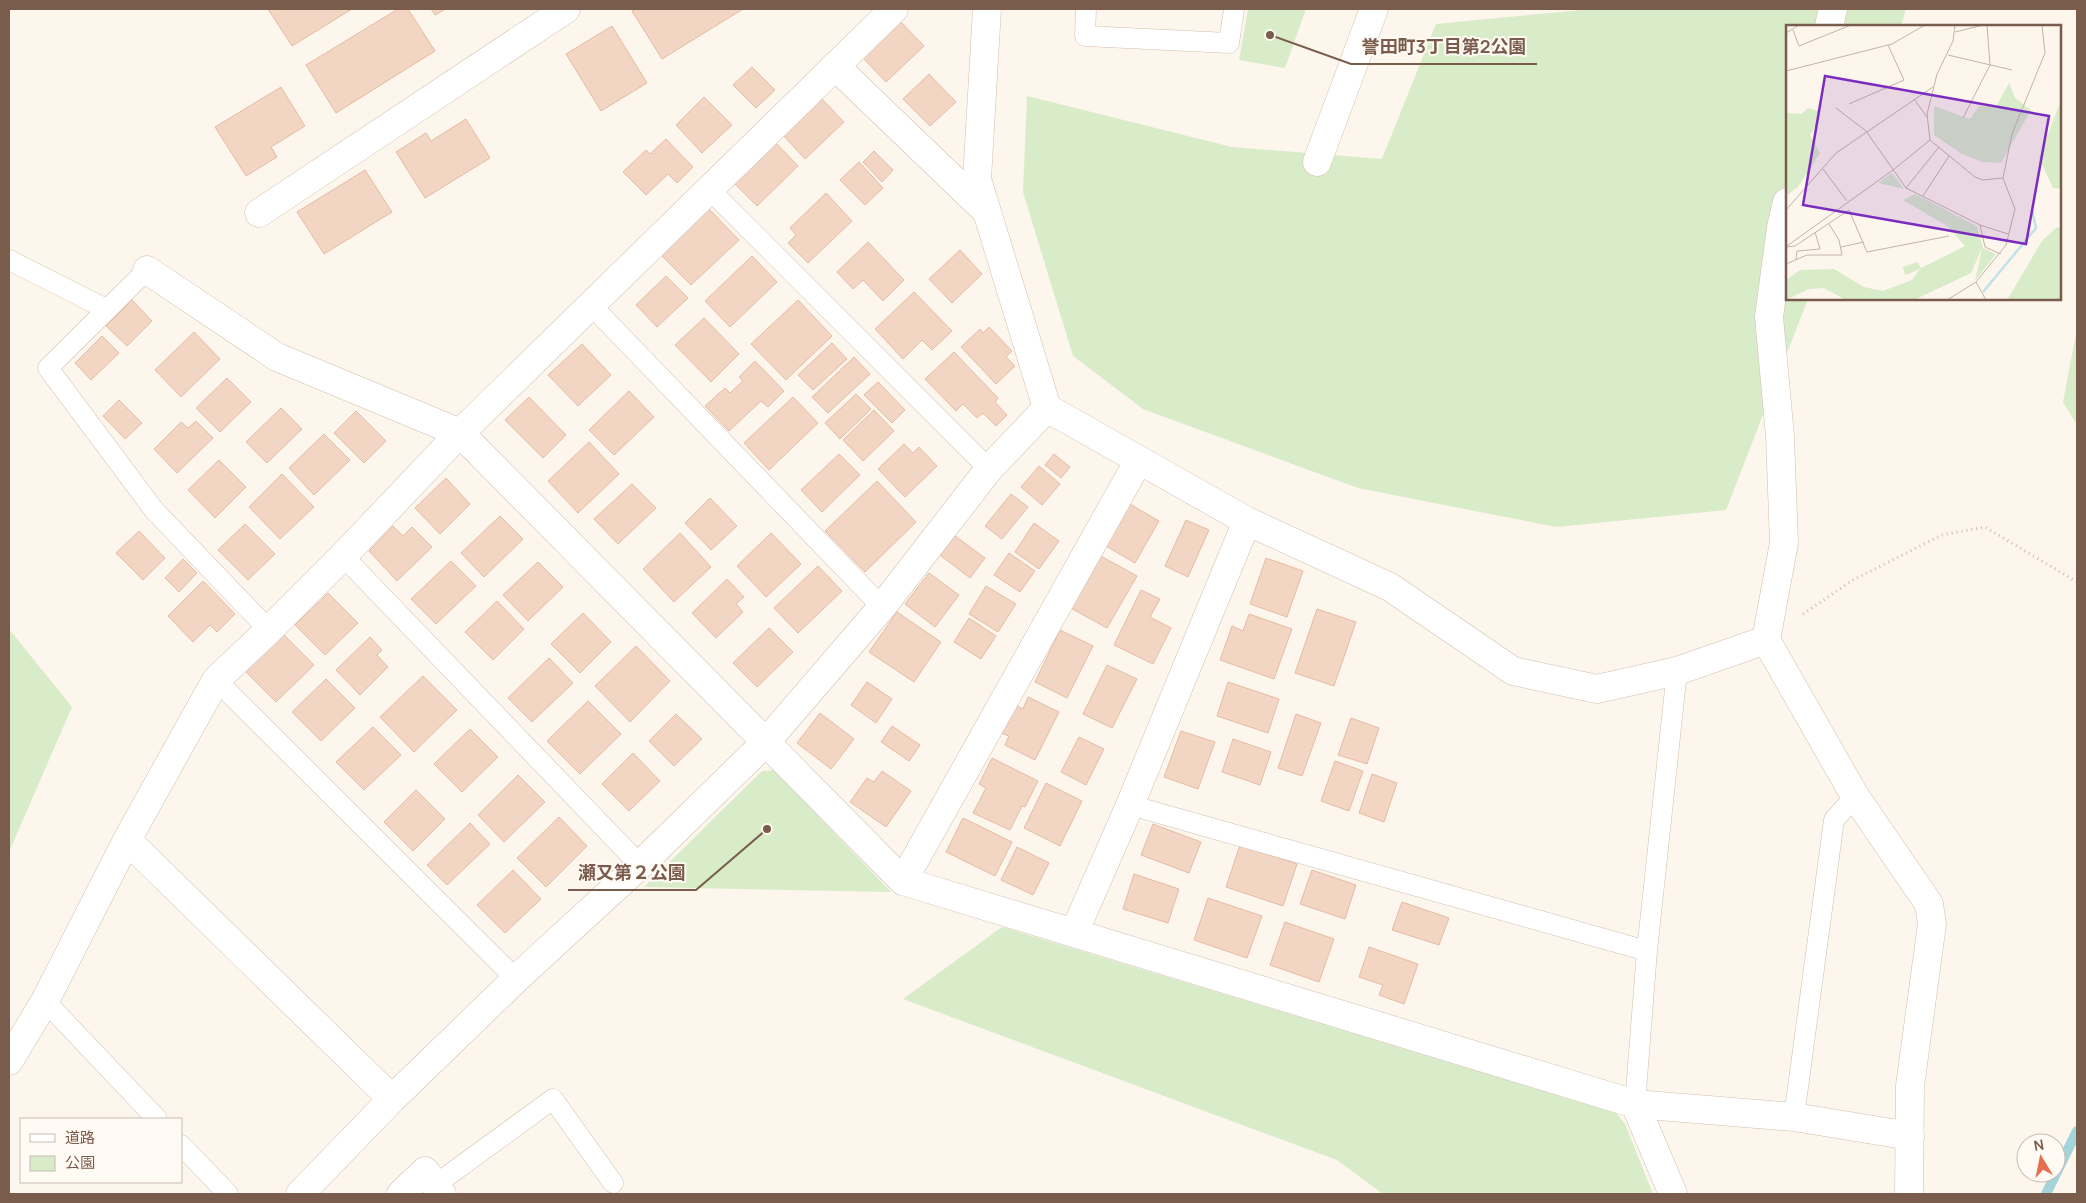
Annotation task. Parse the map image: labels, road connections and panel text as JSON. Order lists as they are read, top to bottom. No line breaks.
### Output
{"places":["誉田町3丁目第2公園","瀬又第２公園"],"legend":["道路","公園"],"north":"top"}
